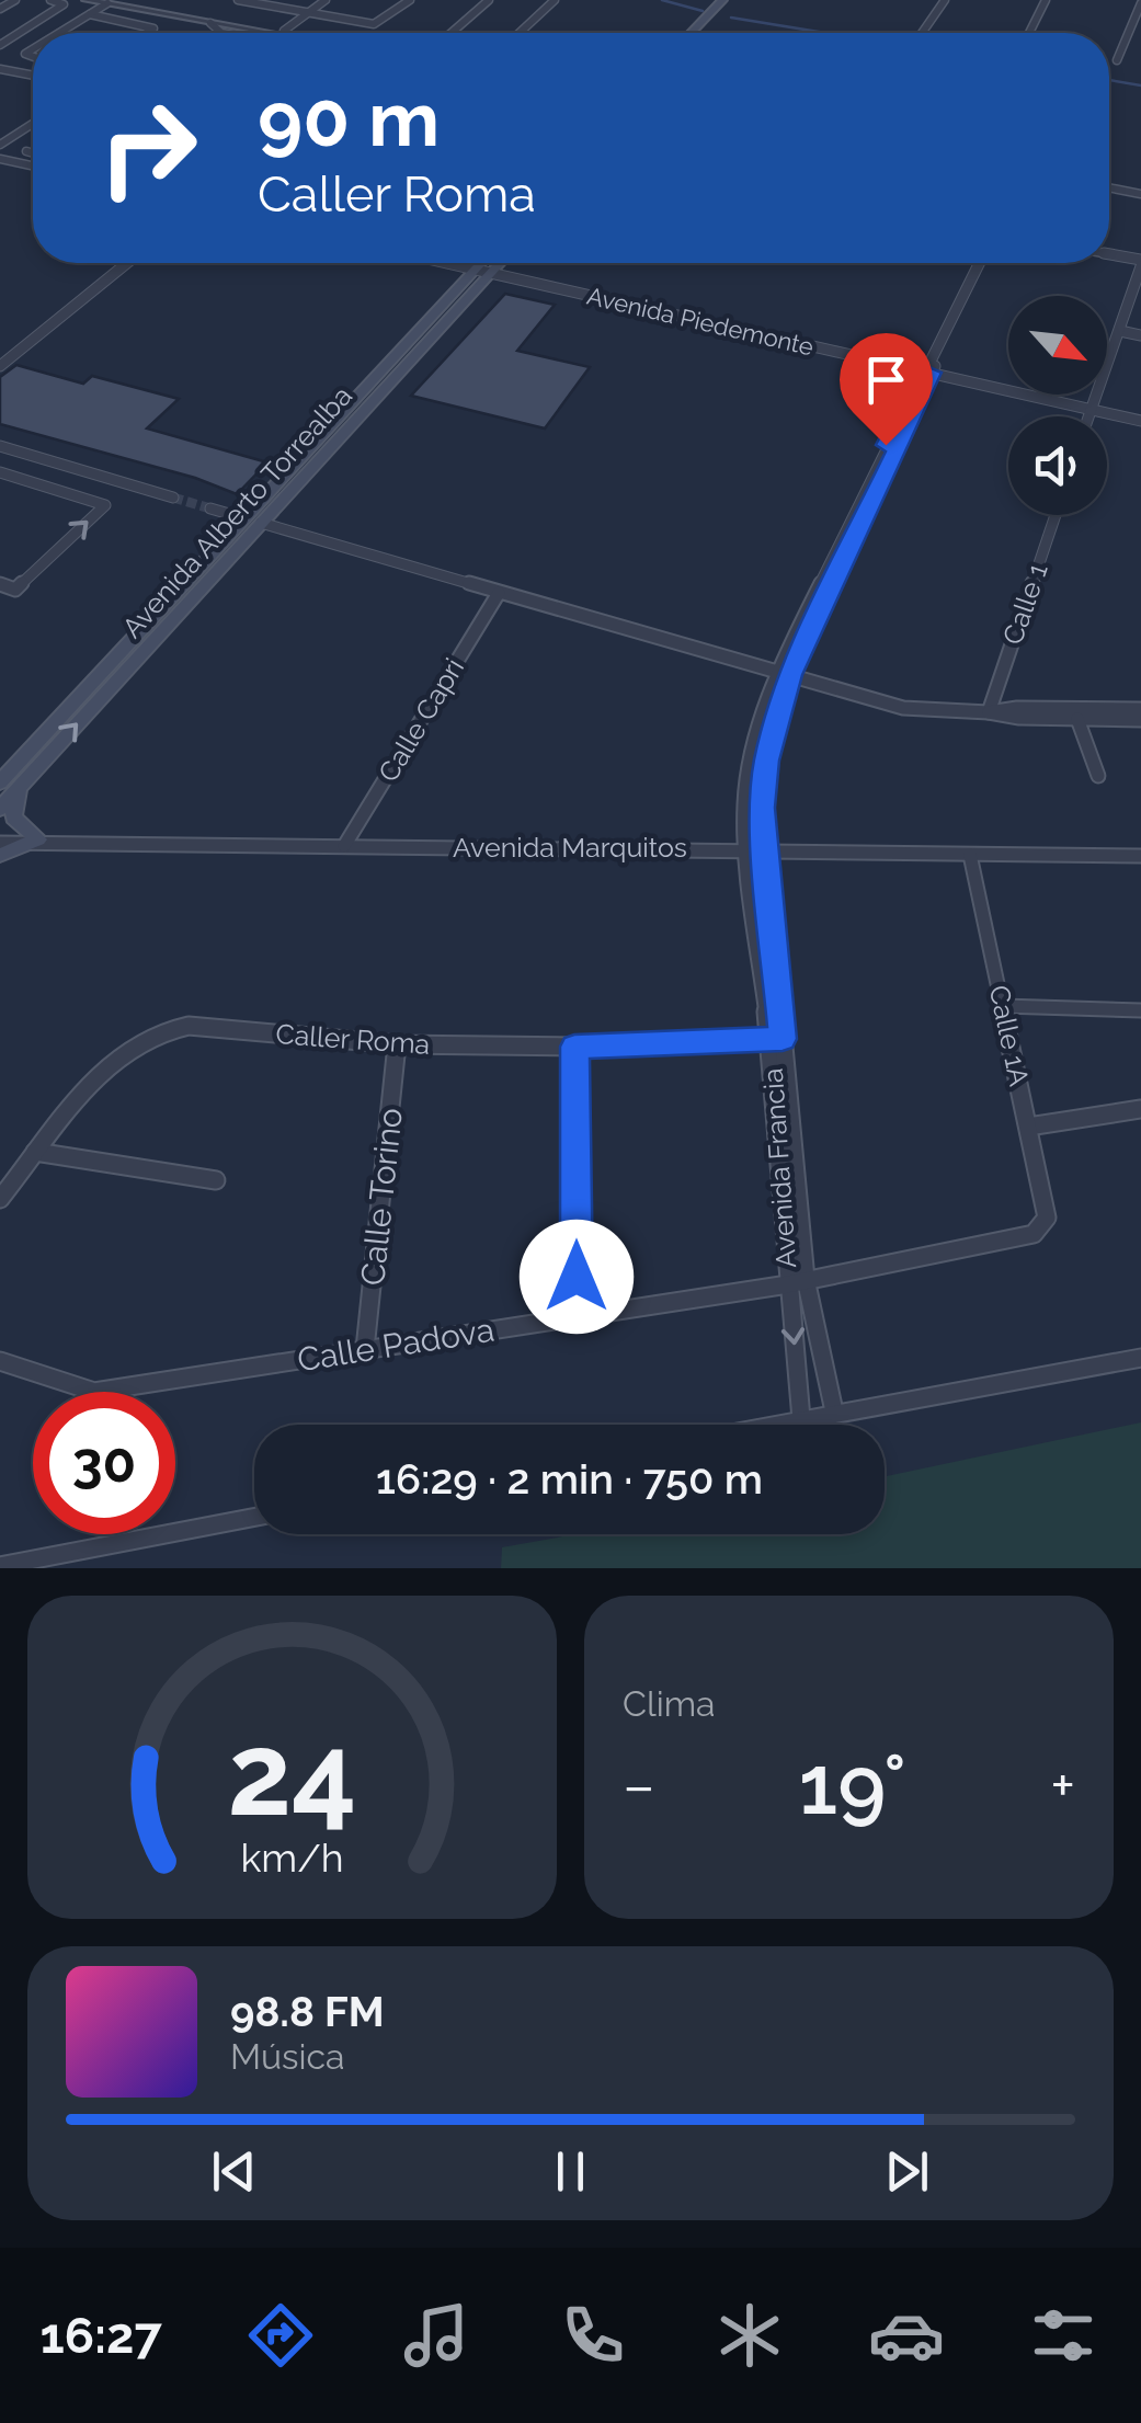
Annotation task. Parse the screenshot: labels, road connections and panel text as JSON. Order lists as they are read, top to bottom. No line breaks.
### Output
{"streets":{"main road":["Avenida Alberto Torrealba"],"street":["Avenida Piedemonte","Calle 1","Calle Capri","Avenida Marquitos","Calle 1A","Caller Roma","Avenida Francia","Calle Torino","Calle Padova"]},"crossings":[["Avenida Piedemonte","Avenida Alberto Torrealba"],["Avenida Piedemonte","Avenida Francia"],["Calle Capri","Avenida Marquitos"],["Avenida Marquitos","Calle 1A"],["Avenida Marquitos","Avenida Francia"],["Calle 1A","Calle Padova"],["Caller Roma","Avenida Francia"],["Caller Roma","Calle Torino"],["Avenida Francia","Calle Padova"],["Calle Torino","Calle Padova"]],"north":"bottom right","page":{"turn":["90 m","Caller Roma"],"limit":"30","trip":"16:29 · 2 min · 750 m","tile":"Clima","heat":["−","19°","+"],"song":["98.8 FM","Música"],"tabs":"16:27","gauge":["24","km/h"]}}
